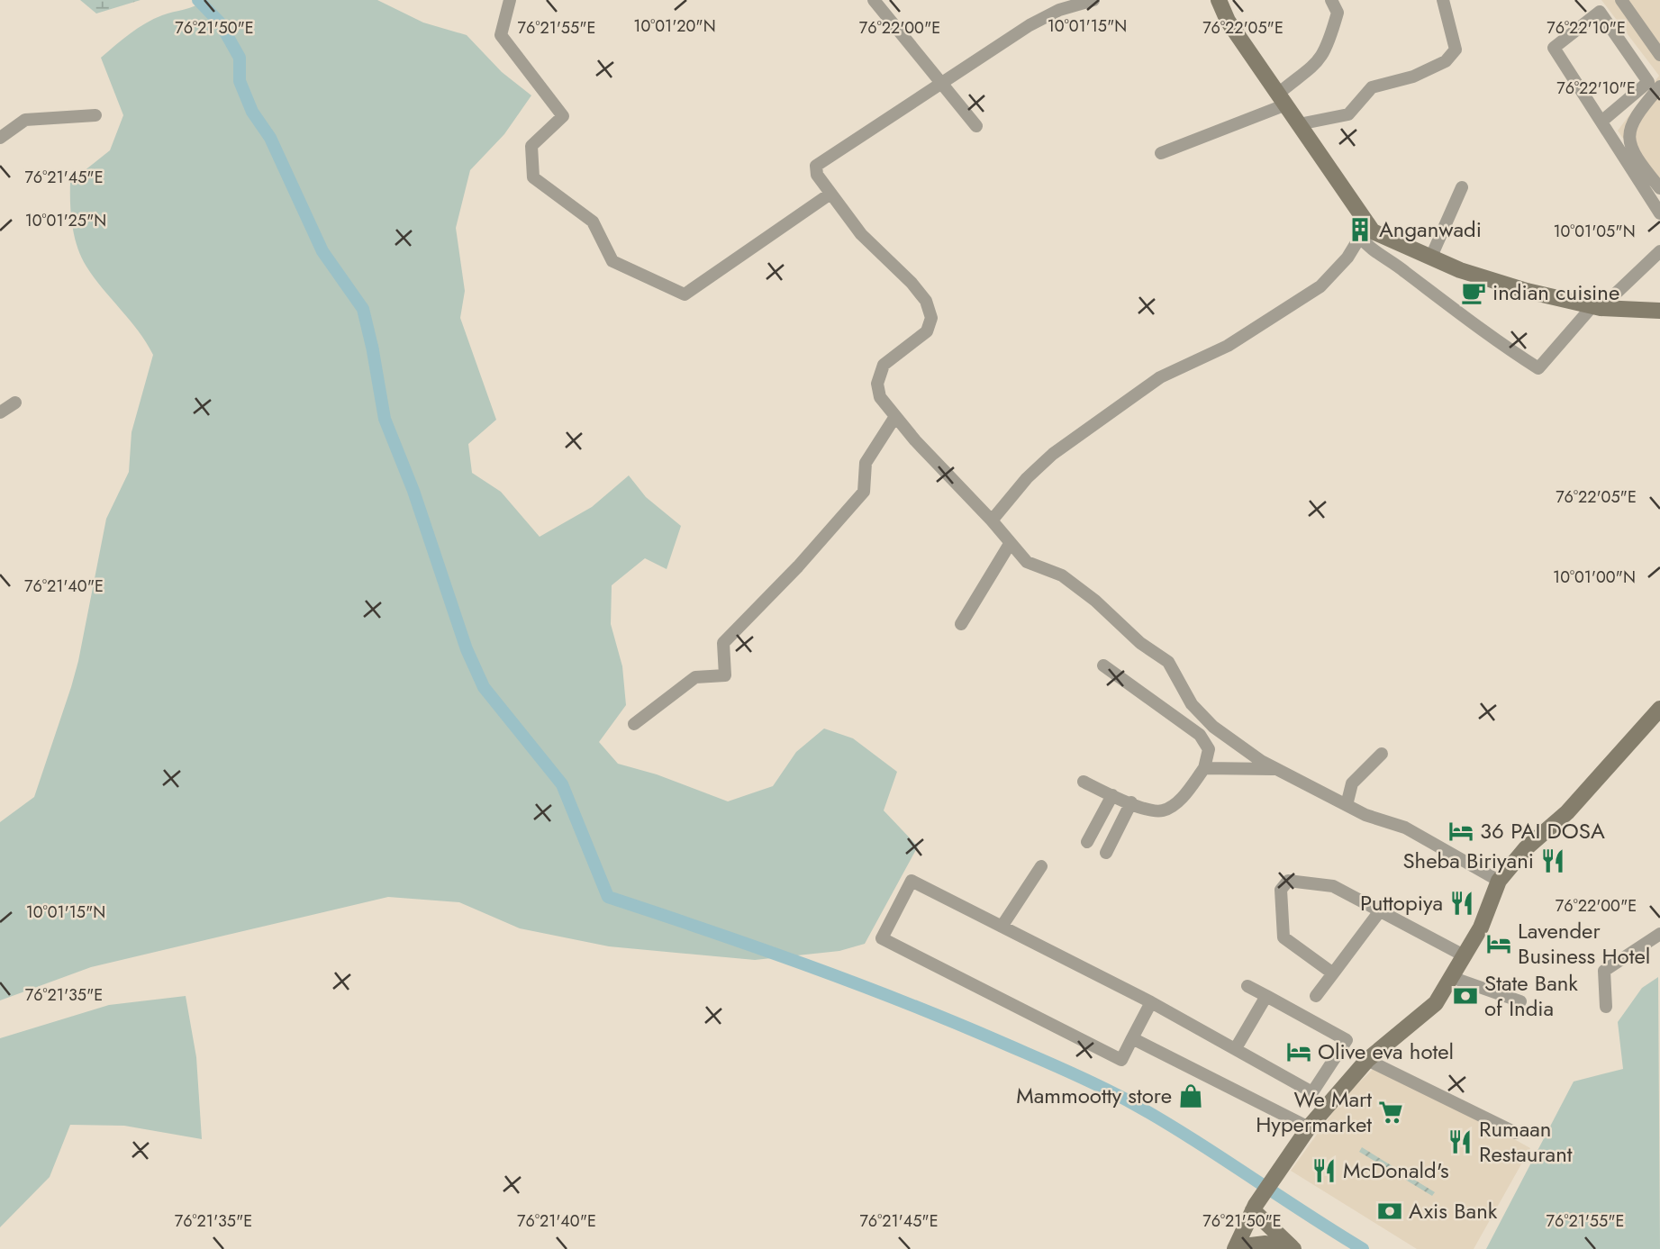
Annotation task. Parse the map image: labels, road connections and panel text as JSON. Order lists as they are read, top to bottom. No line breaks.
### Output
{"places":{"building":["Anganwadi"],"cafe":["indian cuisine"],"hotel":["36 PAI DOSA","Lavender Business Hotel","Olive eva hotel"],"restaurant":["Sheba Biriyani","Puttopiya","Rumaan Restaurant","McDonald's"],"bank":["State Bank of India","Axis Bank"],"shop":["Mammootty store"],"supermarket":["We Mart Hypermarket"]},"coordinates":["10°01'20\"N","10°01'15\"N","76°21'50\"E","76°21'55\"E","76°22'00\"E","76°22'05\"E","76°22'10\"E","76°21'45\"E","10°01'25\"N","10°01'05\"N","10°01'00\"N","76°21'40\"E","76°21'35\"E"]}
